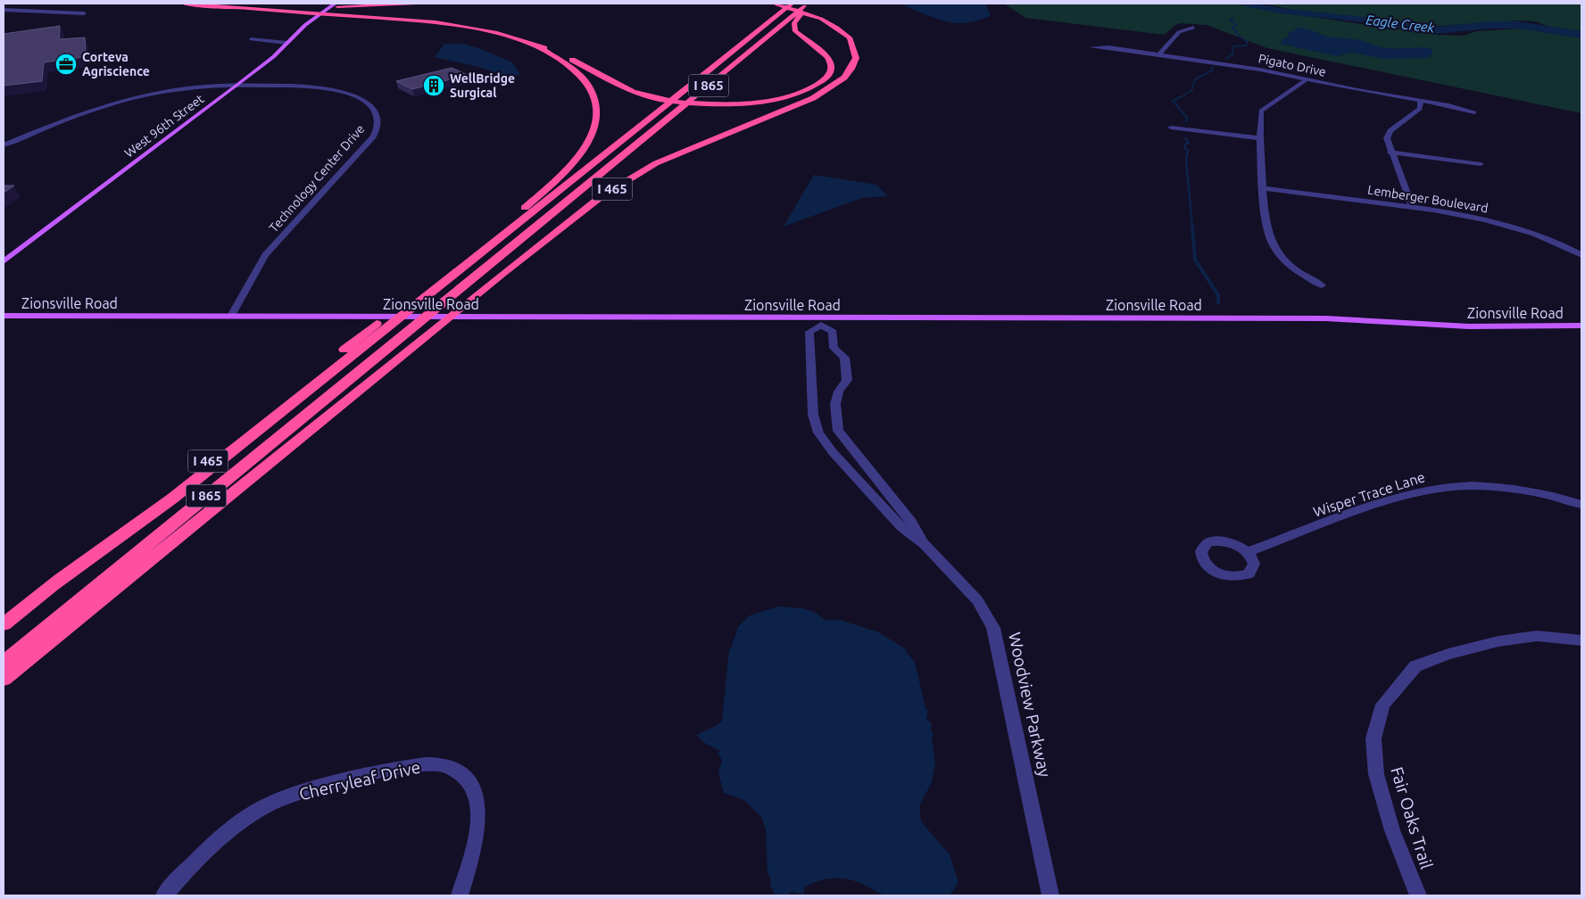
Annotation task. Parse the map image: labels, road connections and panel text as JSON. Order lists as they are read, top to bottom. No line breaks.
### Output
{"streets":{"highway":["I 865","I 465"],"main road":["West 96th Street","Zionsville Road"],"street":["Pigato Drive","Technology Center Drive","Lemberger Boulevard","Wisper Trace Lane","Woodview Parkway","Cherryleaf Drive","Fair Oaks Trail"]},"crossings":[["I 865","I 465"],["West 96th Street","Technology Center Drive"],["Technology Center Drive","Zionsville Road"],["Zionsville Road","Woodview Parkway"]],"water":["Eagle Creek"],"places":{"office":["Corteva Agriscience"],"building":["WellBridge Surgical"]}}
